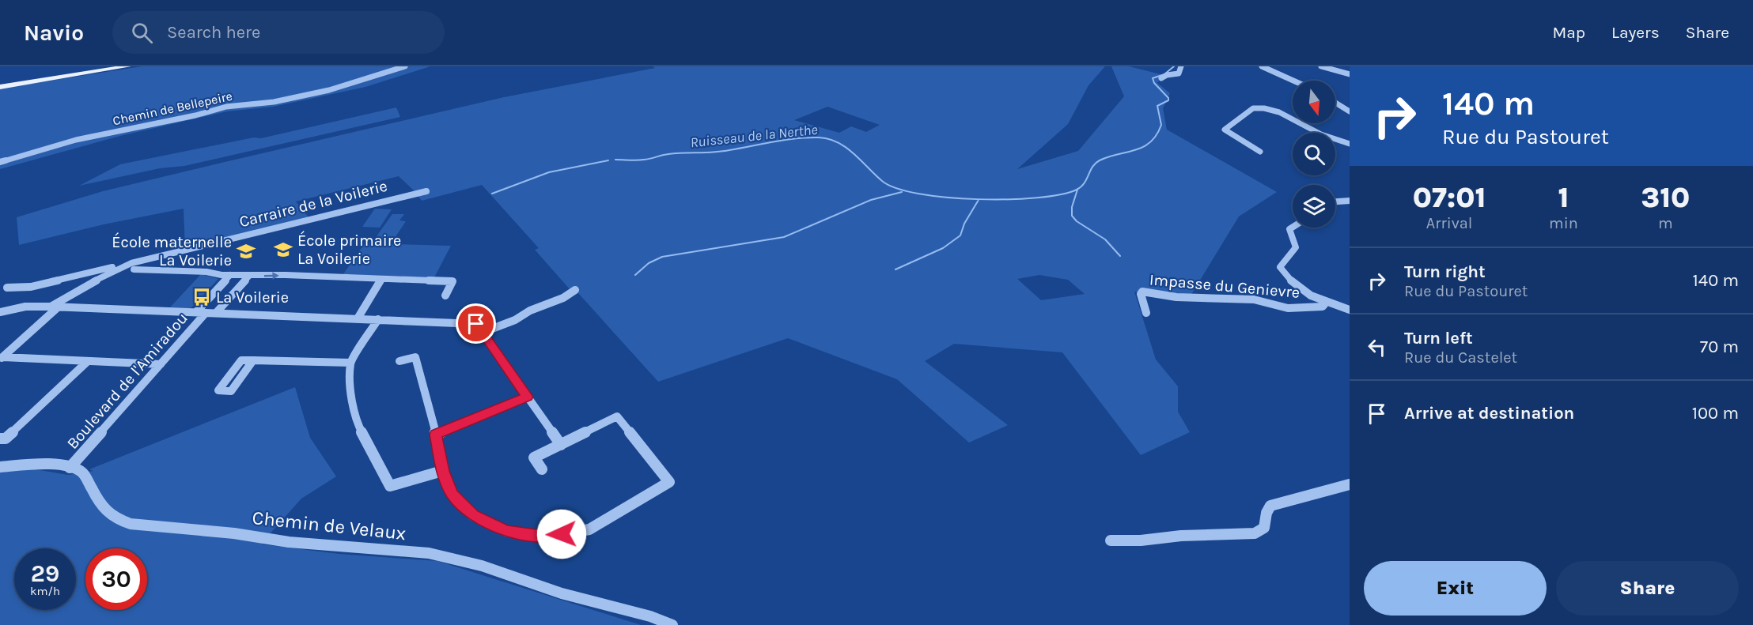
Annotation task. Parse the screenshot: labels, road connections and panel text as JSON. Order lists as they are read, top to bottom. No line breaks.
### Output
{"streets":{"street":["Chemin de Bellepeire","Carraire de la Voilerie","Impasse du Genievre","Boulevard de l'Amiradou","Chemin de Velaux"]},"crossings":[["Boulevard de l'Amiradou","Chemin de Velaux"]],"water":["Ruisseau de la Nerthe"],"places":{"school or university":["École primaire La Voilerie","École maternelle La Voilerie"],"bus stop":["La Voilerie"]},"north":"bottom","page":{"header":"Navio","search":"Search here","nav":["Map","Layers","Share"],"turn":["140 m","Rue du Pastouret"],"eta":["07:01","Arrival","1","min","310","m"],"list":[{"name":"Turn right","note":"Rue du Pastouret","value":"140 m"},{"name":"Turn left","note":"Rue du Castelet","value":"70 m"},{"name":"Arrive at destination","value":"100 m"}],"speed":"29 km/h","limit":"30","buttons":["Exit","Share"]}}
